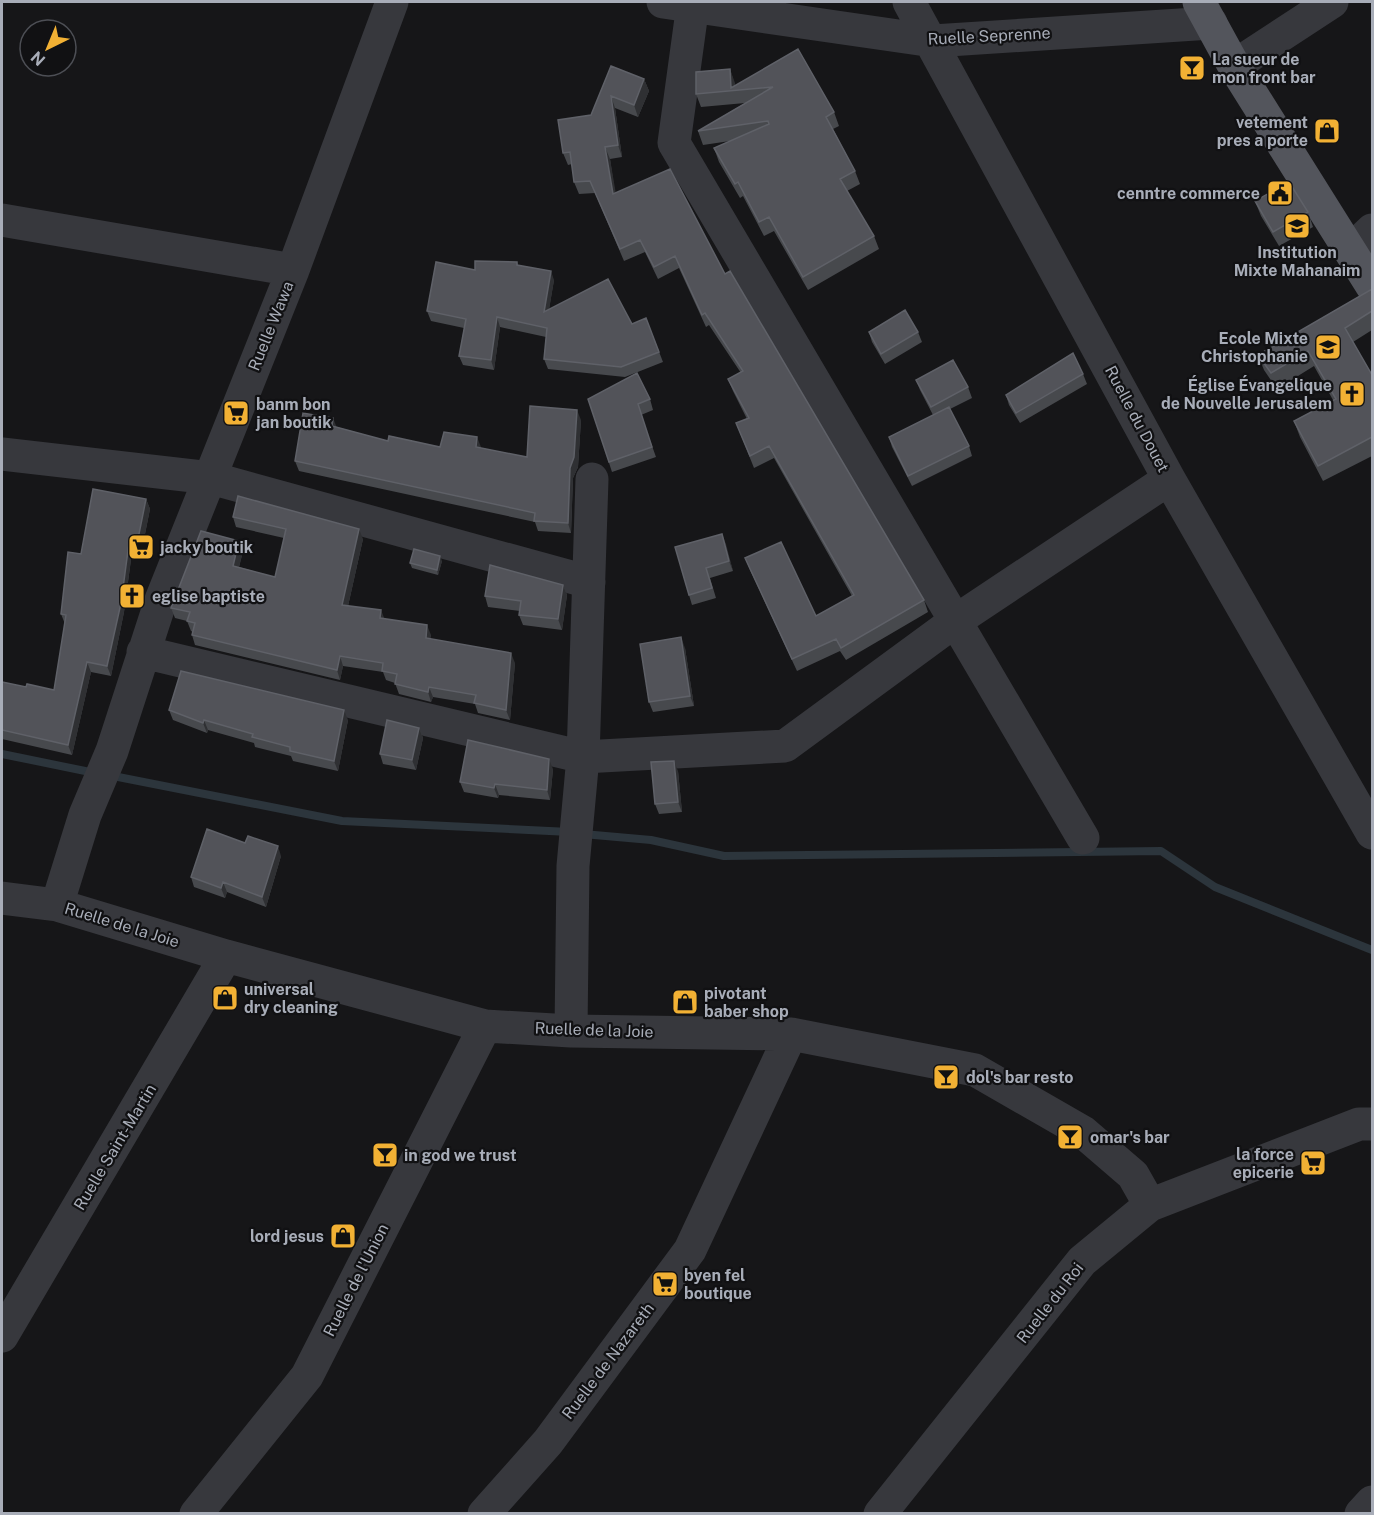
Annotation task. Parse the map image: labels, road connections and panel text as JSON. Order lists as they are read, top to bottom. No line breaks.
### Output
{"streets":{"street":["Ruelle Seprenne","Ruelle Wawa","Ruelle du Douet","Ruelle de la Joie","Ruelle Saint-Martin","Ruelle de l'Union","Ruelle du Roi","Ruelle de Nazareth"]},"crossings":[["Ruelle Seprenne","Ruelle du Douet"],["Ruelle Wawa","Ruelle de la Joie"],["Ruelle de la Joie","Ruelle Saint-Martin"],["Ruelle de la Joie","Ruelle de l'Union"],["Ruelle de la Joie","Ruelle du Roi"],["Ruelle de la Joie","Ruelle de Nazareth"]],"places":{"bar":["La sueur de mon front bar","dol's bar resto","omar's bar","in god we trust"],"shop":["vetement pres a porte","universal dry cleaning","pivotant baber shop","lord jesus"],"public building":["cenntre commerce"],"school or university":["Institution Mixte Mahanaim","Ecole Mixte Christophanie"],"church":["Église Évangelique de Nouvelle Jerusalem","eglise baptiste"],"supermarket":["banm bon jan boutik","jacky boutik","la force epicerie","byen fel boutique"]},"north":"bottom left"}
